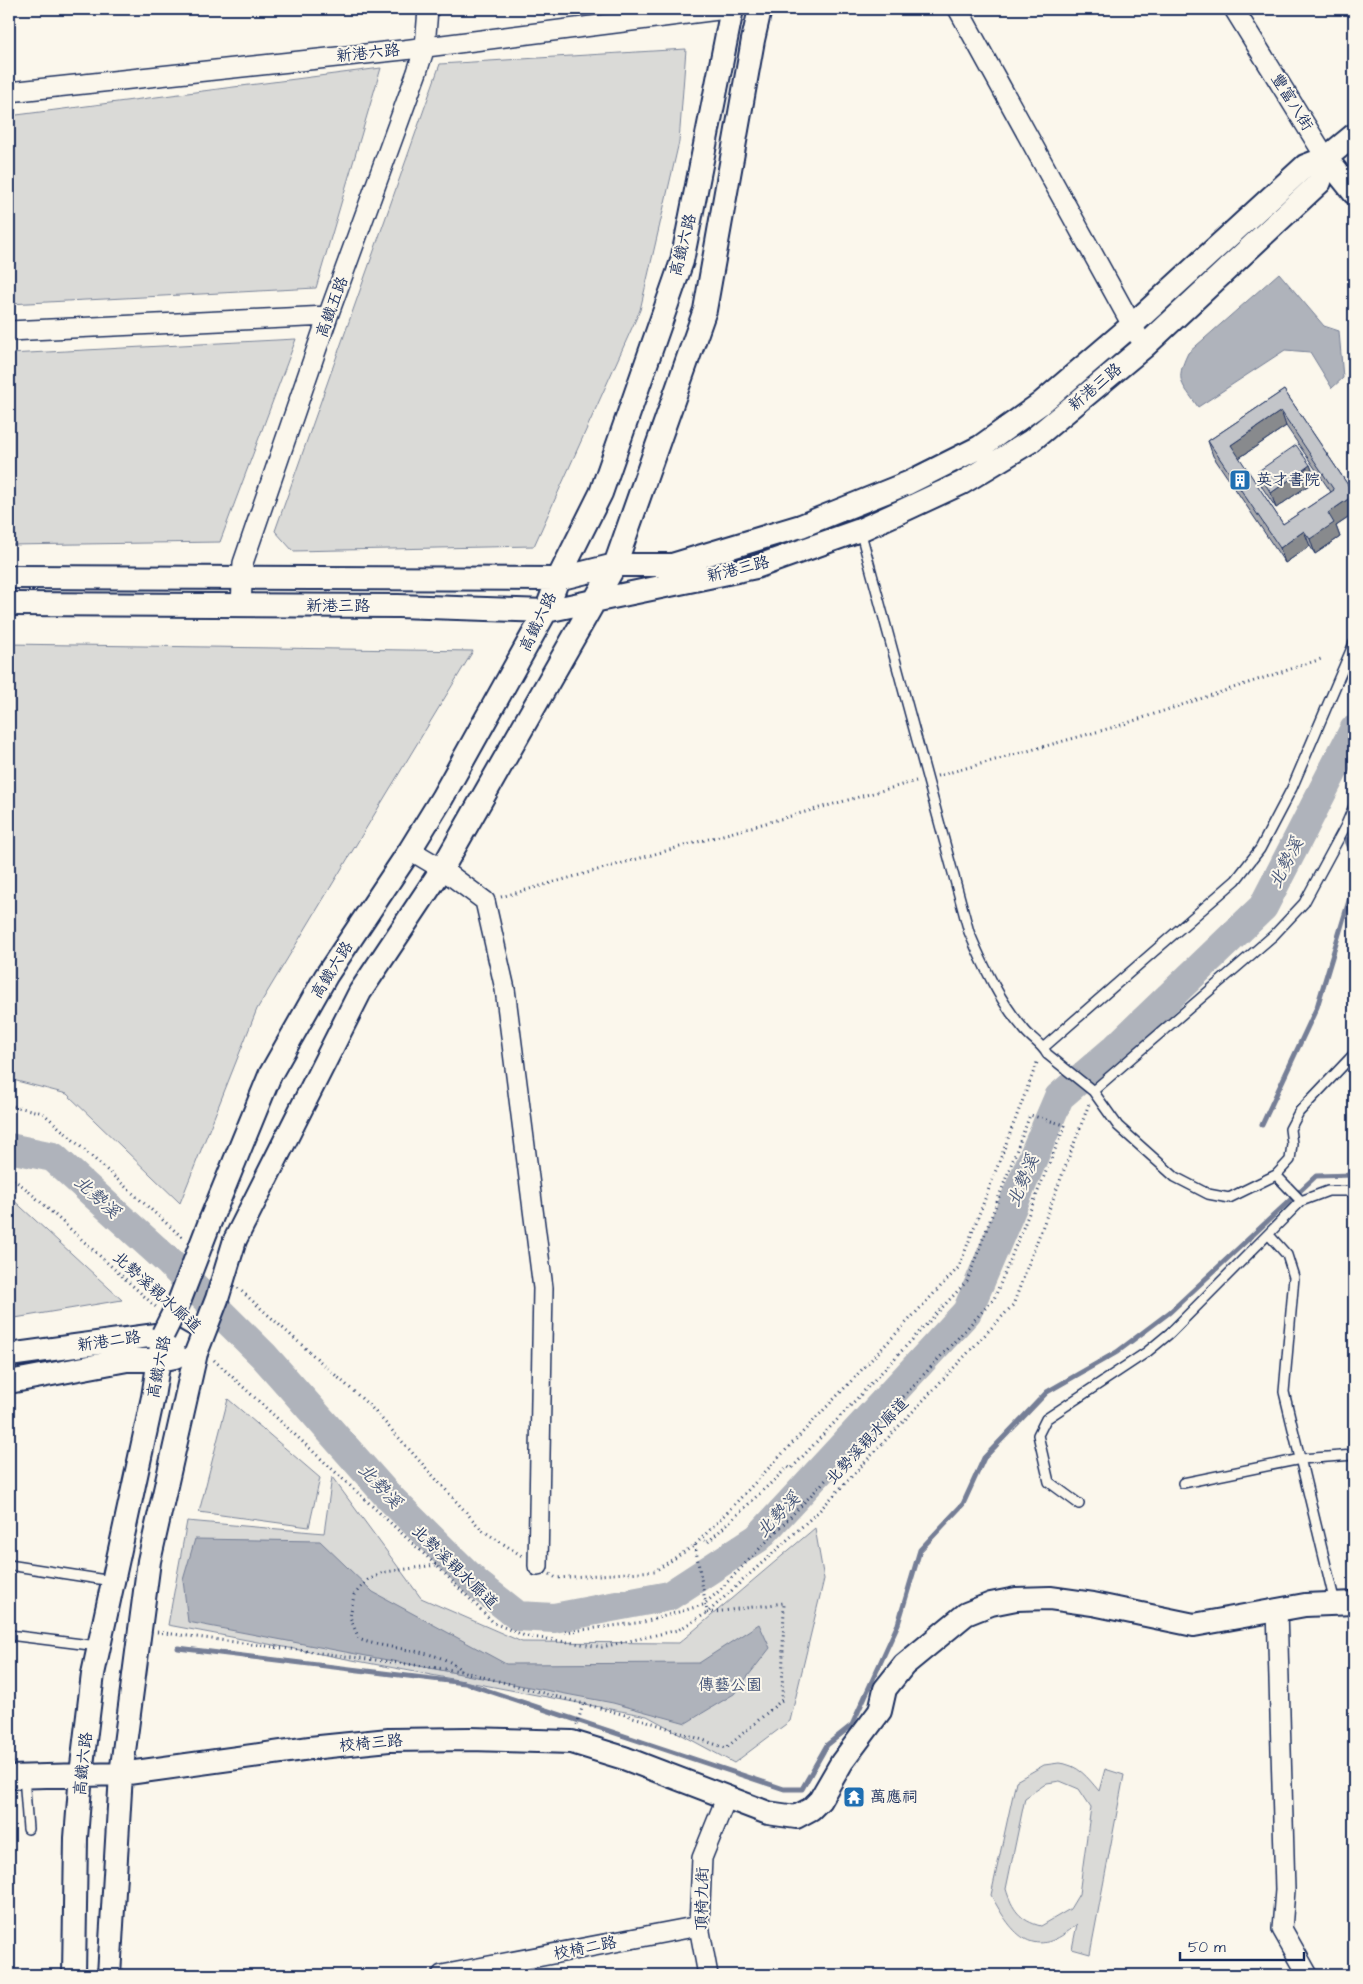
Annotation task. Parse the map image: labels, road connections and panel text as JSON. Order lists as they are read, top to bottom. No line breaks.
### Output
{"streets":{"street":["新港六路","豐富八街","高鐵六路","高鐵五路","新港三路","新港二路","校椅三路","頂椅九街","校椅二路"],"path":["北勢溪親水廊道"]},"crossings":[["新港六路","高鐵五路"],["豐富八街","新港三路"],["高鐵六路","新港三路"],["高鐵六路","北勢溪親水廊道"],["高鐵六路","新港二路"],["高鐵六路","校椅三路"],["高鐵五路","新港三路"],["北勢溪親水廊道","新港二路"],["校椅三路","頂椅九街"],["頂椅九街","校椅二路"]],"water":["北勢溪"],"parks":["傳藝公園"],"places":{"building":["英才書院"],"temple":["萬應祠"]},"scale_bar":"50 m"}
